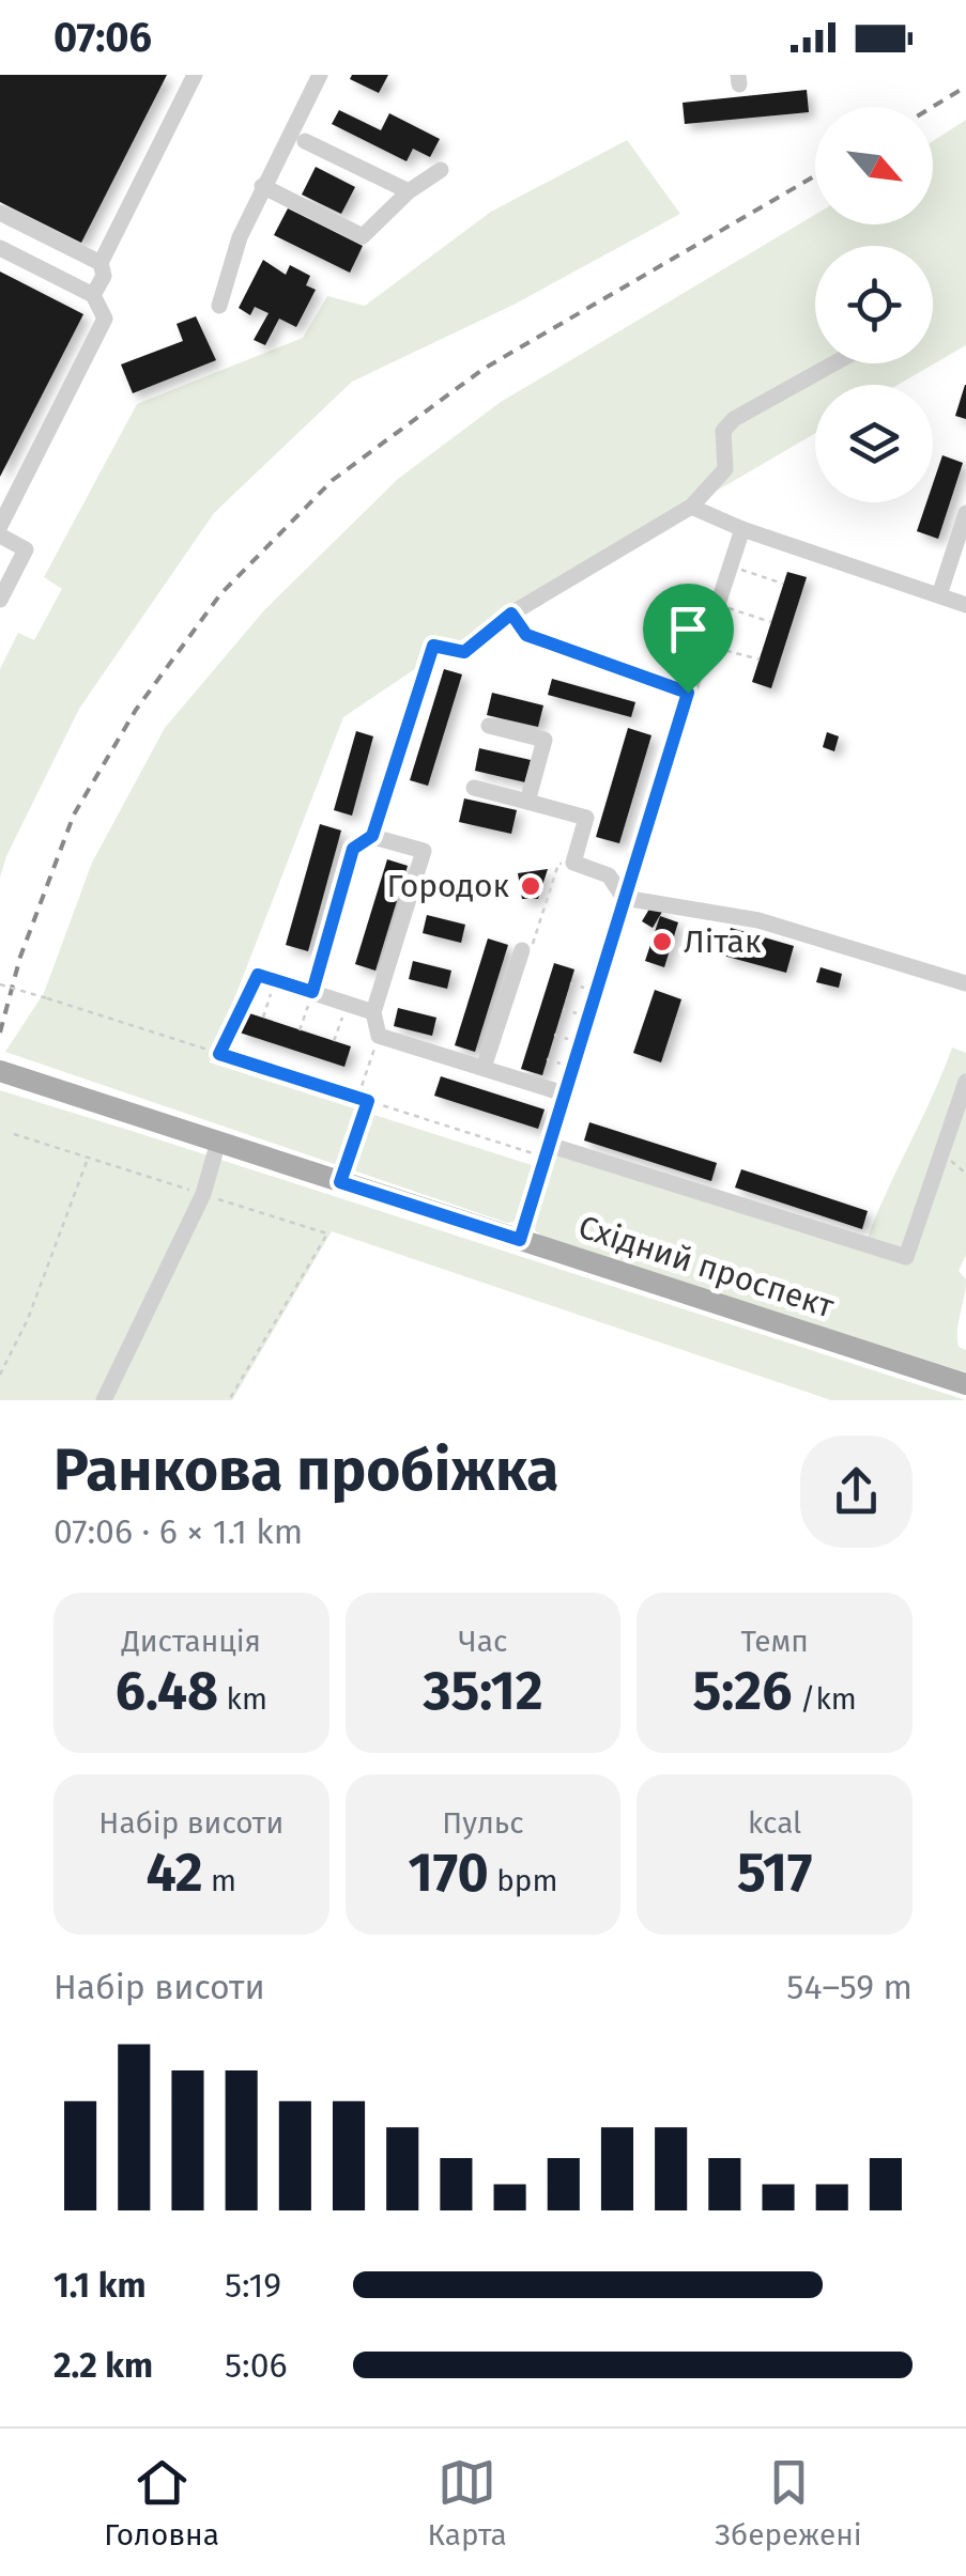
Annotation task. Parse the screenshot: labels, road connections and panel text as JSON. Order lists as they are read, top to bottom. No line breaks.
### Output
{"streets":{"main road":["Східний проспект"]},"places":["Городок","Літак"],"north":"bottom right","page":{"status":"07:06","heading":["Ранкова пробіжка","07:06 · 6 × 1.1 km"],"stats":[["Дистанція","6.48 km"],["Час","35:12"],["Темп","5:26 /km"],["Набір висоти","42 m"],["Пульс","170 bpm"],["kcal","517"]],"chart":["Набір висоти","54–59 m"],"list":[{"name":"1.1 km","note":"5:19"},{"name":"2.2 km","note":"5:06"}],"tabs":["Головна","Карта","Збережені"]}}
